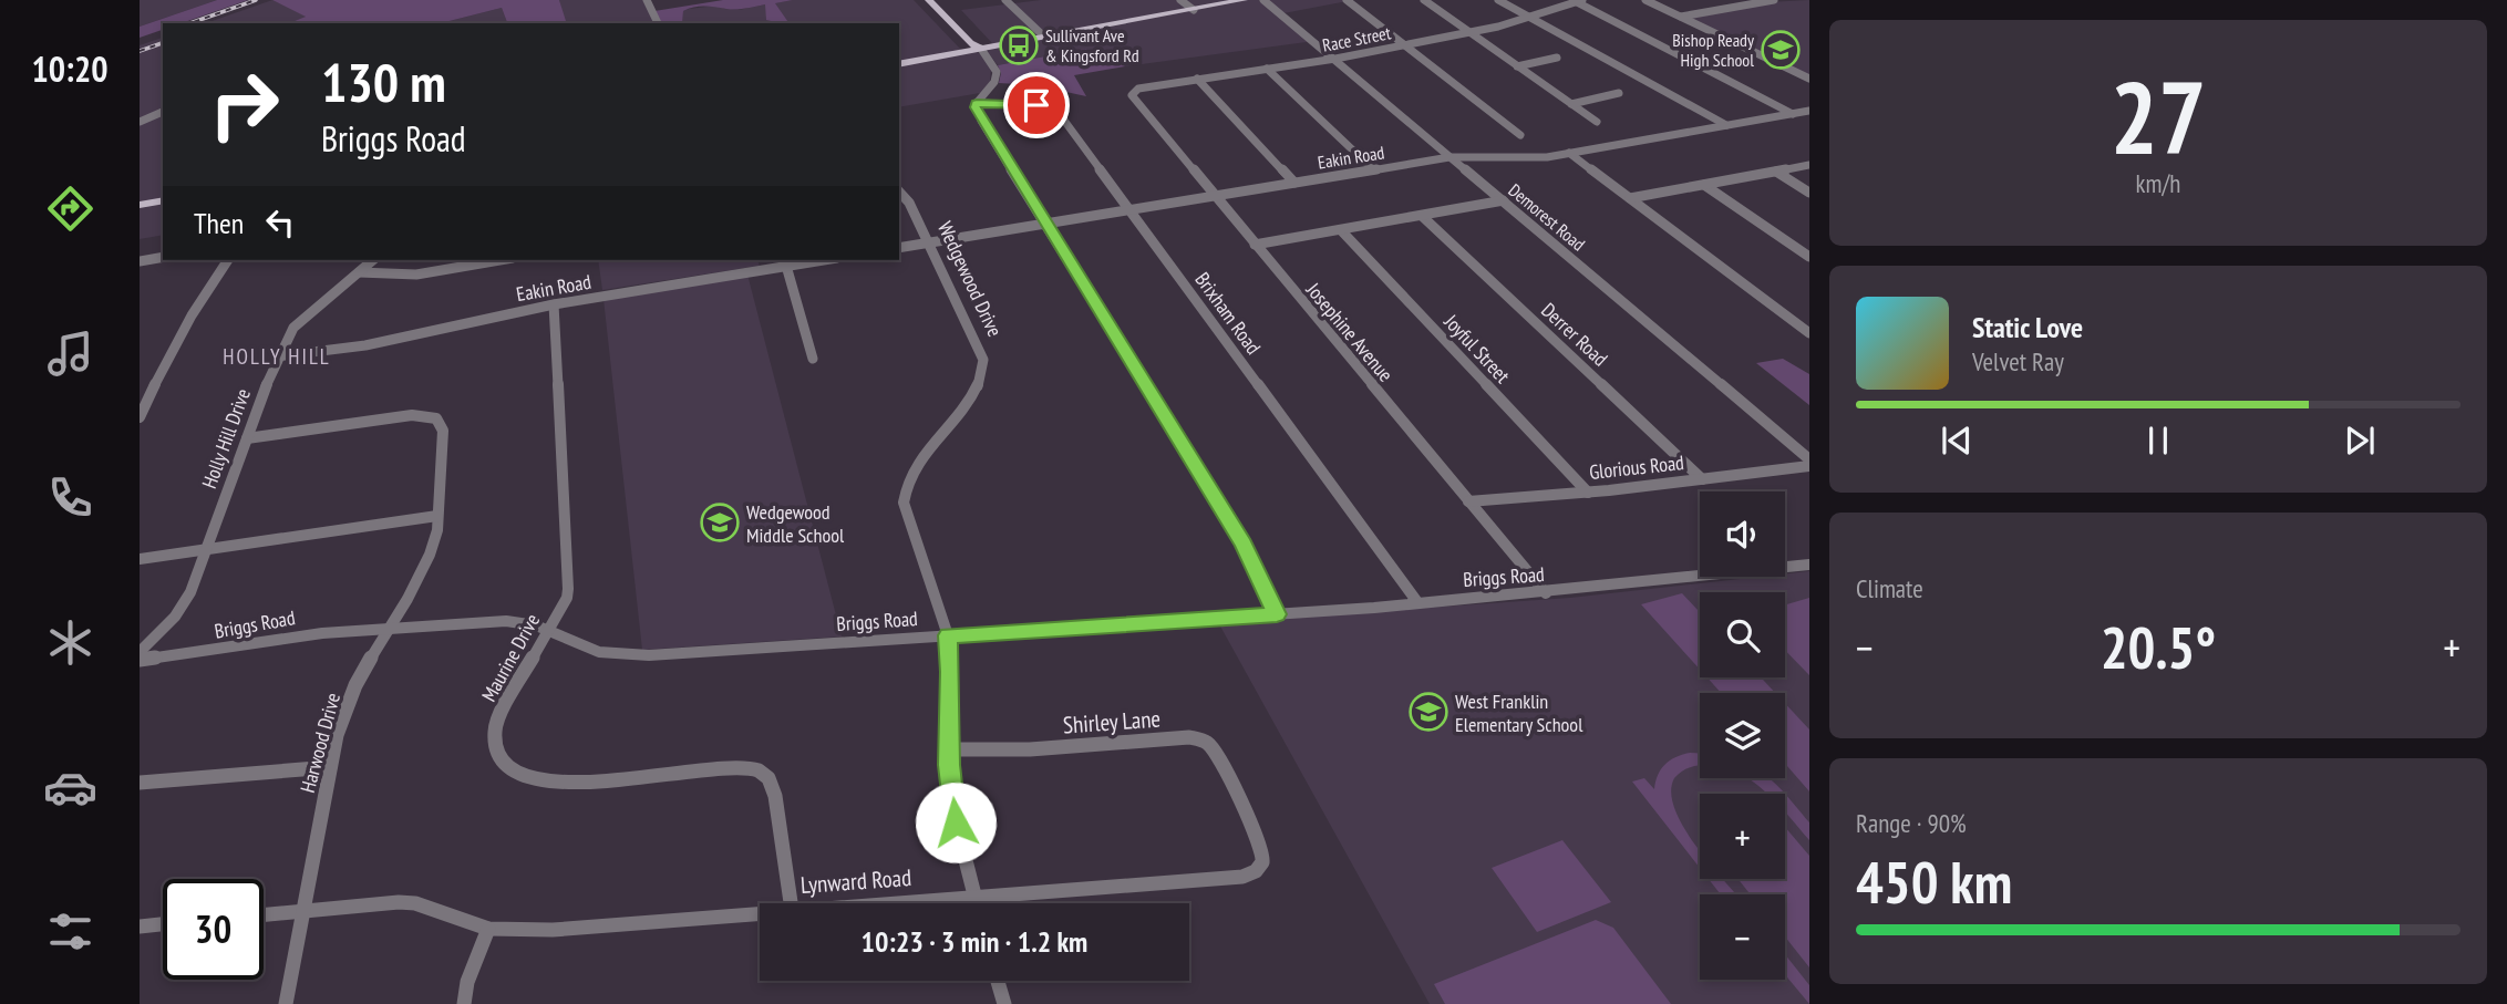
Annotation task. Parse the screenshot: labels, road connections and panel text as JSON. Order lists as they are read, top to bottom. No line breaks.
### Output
{"streets":{"street":["Race Street","Eakin Road","Demorest Road","Wedgewood Drive","Brixham Road","Josephine Avenue","Derrer Road","Joyful Street","Holly Hill Drive","Glorious Road","Briggs Road","Maurine Drive","Shirley Lane","Harwood Drive","Lynward Road"]},"crossings":[["Race Street","Demorest Road"],["Race Street","Josephine Avenue"],["Eakin Road","Demorest Road"],["Eakin Road","Wedgewood Drive"],["Eakin Road","Brixham Road"],["Eakin Road","Josephine Avenue"],["Eakin Road","Holly Hill Drive"],["Eakin Road","Maurine Drive"],["Wedgewood Drive","Briggs Road"],["Wedgewood Drive","Shirley Lane"],["Wedgewood Drive","Lynward Road"],["Brixham Road","Briggs Road"],["Josephine Avenue","Glorious Road"],["Josephine Avenue","Briggs Road"],["Derrer Road","Glorious Road"],["Joyful Street","Glorious Road"],["Holly Hill Drive","Harwood Drive"],["Briggs Road","Maurine Drive"],["Briggs Road","Harwood Drive"],["Shirley Lane","Lynward Road"],["Harwood Drive","Lynward Road"]],"districts":["HOLLY HILL"],"places":{"bus stop":["Sullivant Ave & Kingsford Rd"],"school or university":["Bishop Ready High School","Wedgewood Middle School","West Franklin Elementary School"]},"page":{"tabs":"10:20","tile":[["27","km/h"],"Climate",["Range · 90%","450 km"]],"turn":["130 m","Briggs Road"],"then":"Then","song":["Static Love","Velvet Ray"],"map_buttons":["+","−"],"heat":["−","20.5°","+"],"limit":"30","trip":"10:23 · 3 min · 1.2 km"}}
